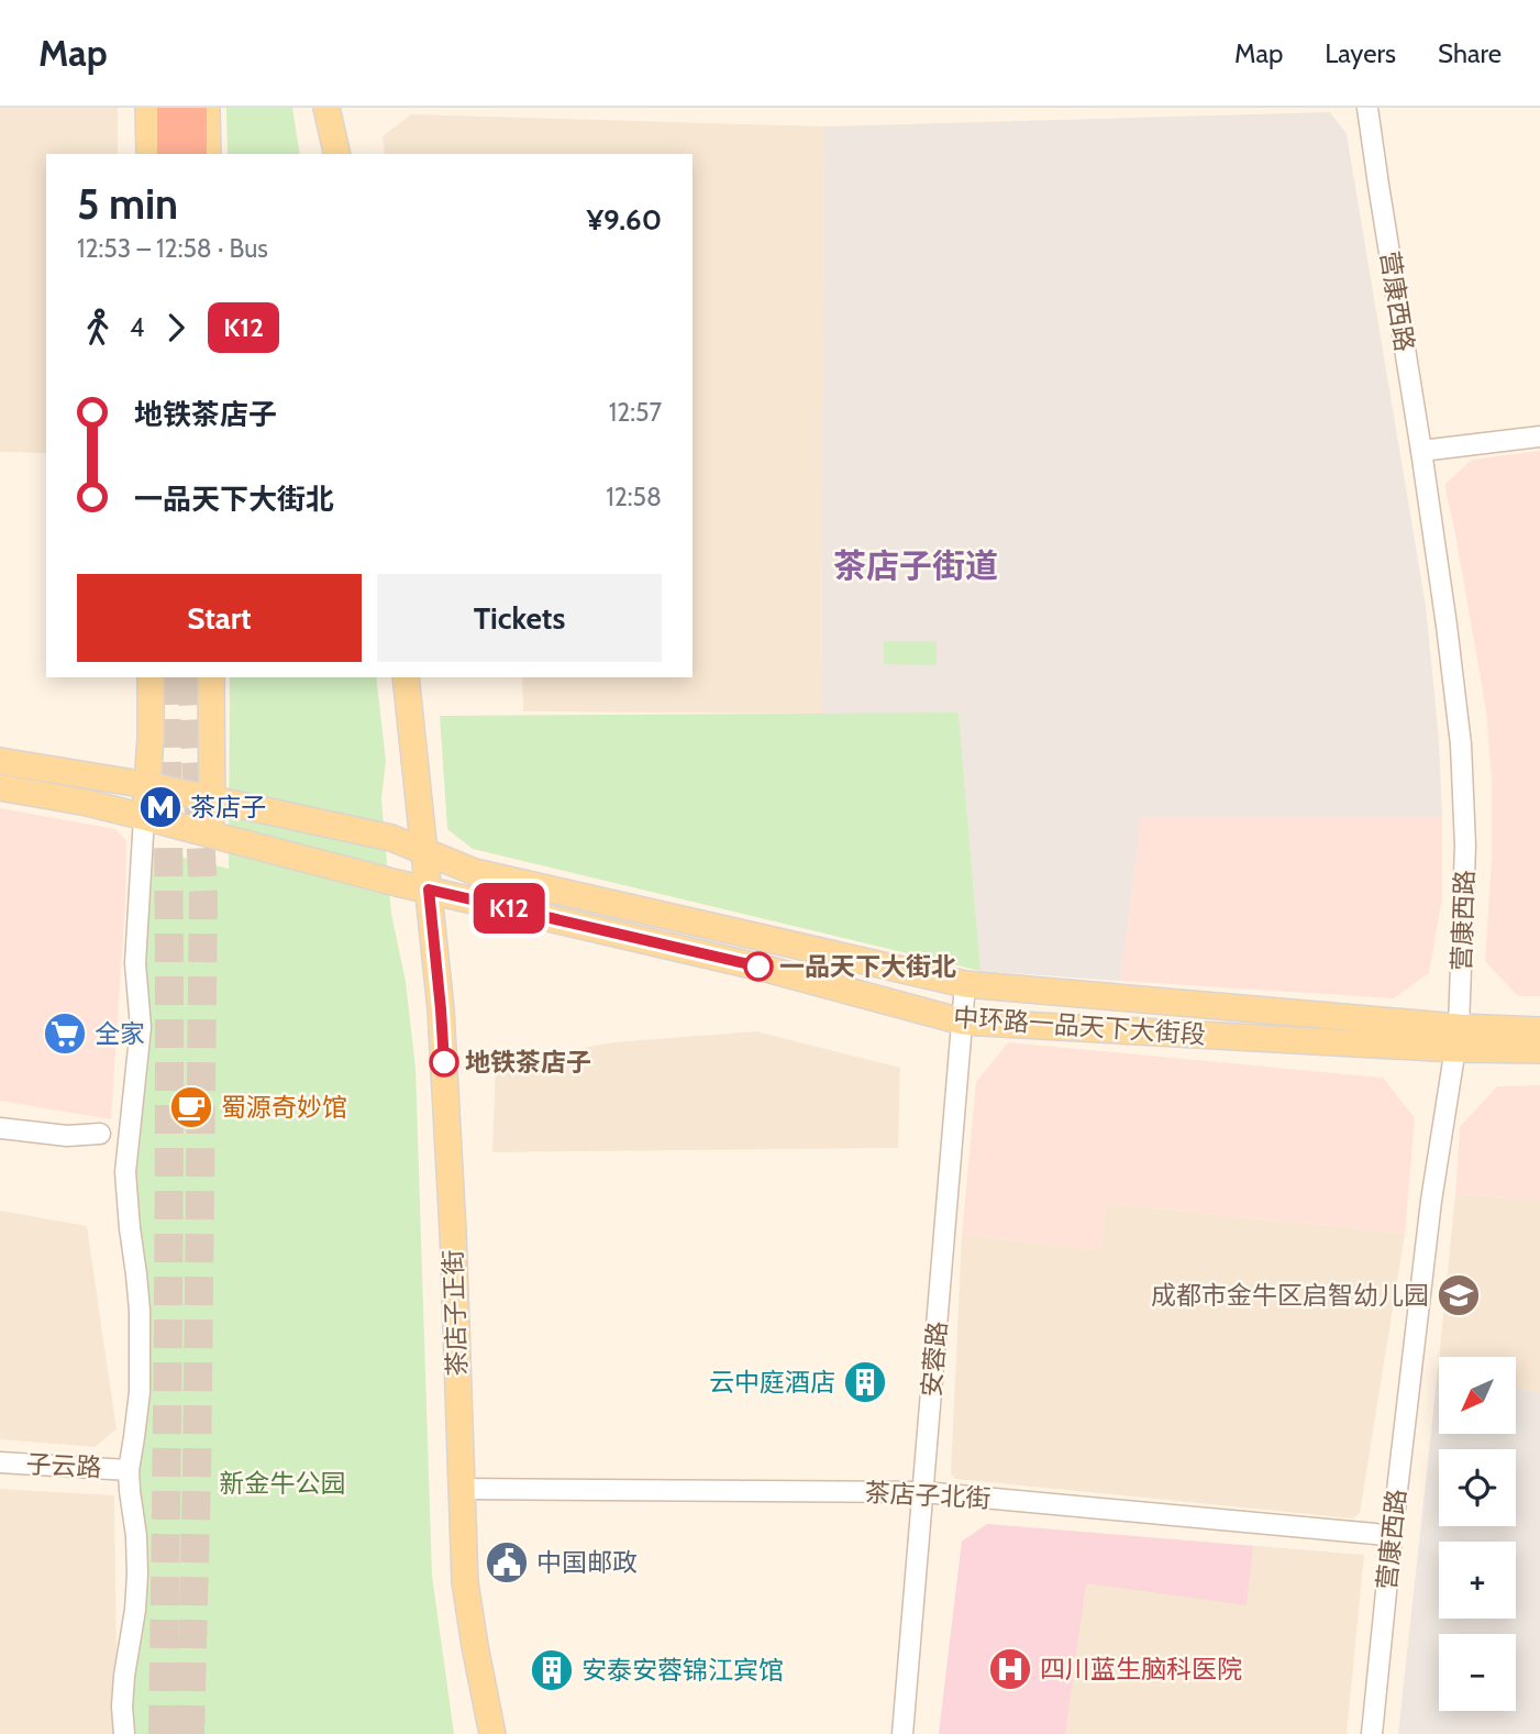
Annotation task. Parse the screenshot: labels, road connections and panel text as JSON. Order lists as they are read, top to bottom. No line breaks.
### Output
{"streets":{"main road":["中环路一品天下大街段","茶店子正街"],"street":["营康西路","安蓉路","子云路","茶店子北街"]},"crossings":[["营康西路","中环路一品天下大街段"],["营康西路","茶店子北街"],["中环路一品天下大街段","茶店子正街"],["中环路一品天下大街段","安蓉路"],["茶店子正街","茶店子北街"],["安蓉路","茶店子北街"]],"districts":["茶店子街道"],"parks":["新金牛公园"],"places":{"metro station":["茶店子"],"other":["一品天下大街北","地铁茶店子"],"supermarket":["全家"],"cafe":["蜀源奇妙馆"],"school or university":["成都市金牛区启智幼儿园"],"building":["云中庭酒店","安泰安蓉锦江宾馆"],"public building":["中国邮政"],"hospital":["四川蓝生脑科医院"]},"lines":["bus line K12"],"north":"bottom left","page":{"header":"Map","nav":["Map","Layers","Share"],"on_map":"K12","heading":["5 min","12:53 – 12:58 · Bus","¥9.60"],"legs":["4","K12"],"list":[{"name":"地铁茶店子","value":"12:57"},{"name":"一品天下大街北","value":"12:58"}],"buttons":["Start","Tickets"],"map_buttons":["+","−"]}}
